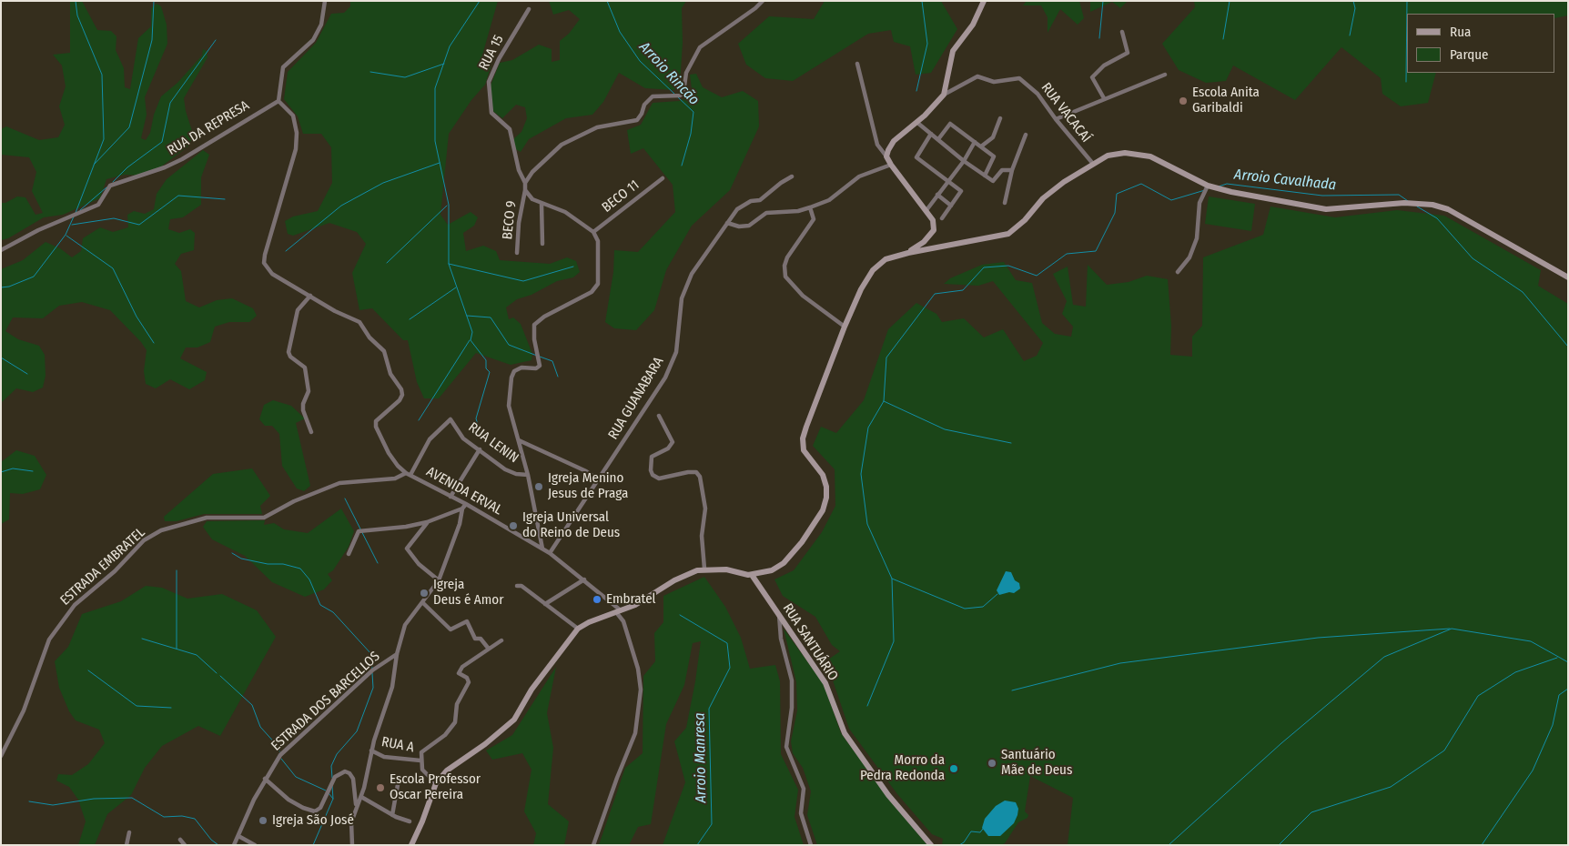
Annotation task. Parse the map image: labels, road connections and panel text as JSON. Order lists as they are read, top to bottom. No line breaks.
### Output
{"streets":{"main road":["RUA SANTUÁRIO"],"street":["RUA 15","RUA VACACAÍ","RUA DA REPRESA","BECO 11","BECO 9","RUA GUANABARA","RUA LENIN","AVENIDA ERVAL","ESTRADA EMBRATEL","ESTRADA DOS BARCELLOS","RUA A"]},"crossings":[["RUA 15","BECO 9"],["RUA GUANABARA","AVENIDA ERVAL"],["RUA LENIN","AVENIDA ERVAL"],["AVENIDA ERVAL","ESTRADA EMBRATEL"],["AVENIDA ERVAL","ESTRADA DOS BARCELLOS"]],"water":["Arroio Rincão","Arroio Cavalhada","Arroio Manresa"],"places":["Escola Anita Garibaldi","Igreja Menino Jesus de Praga","Igreja Universal do Reino de Deus","Igreja Deus é Amor","Embratel","Santuário Mãe de Deus","Morro da Pedra Redonda","Escola Professor Oscar Pereira","Igreja São José"],"legend":["Rua","Parque"]}
